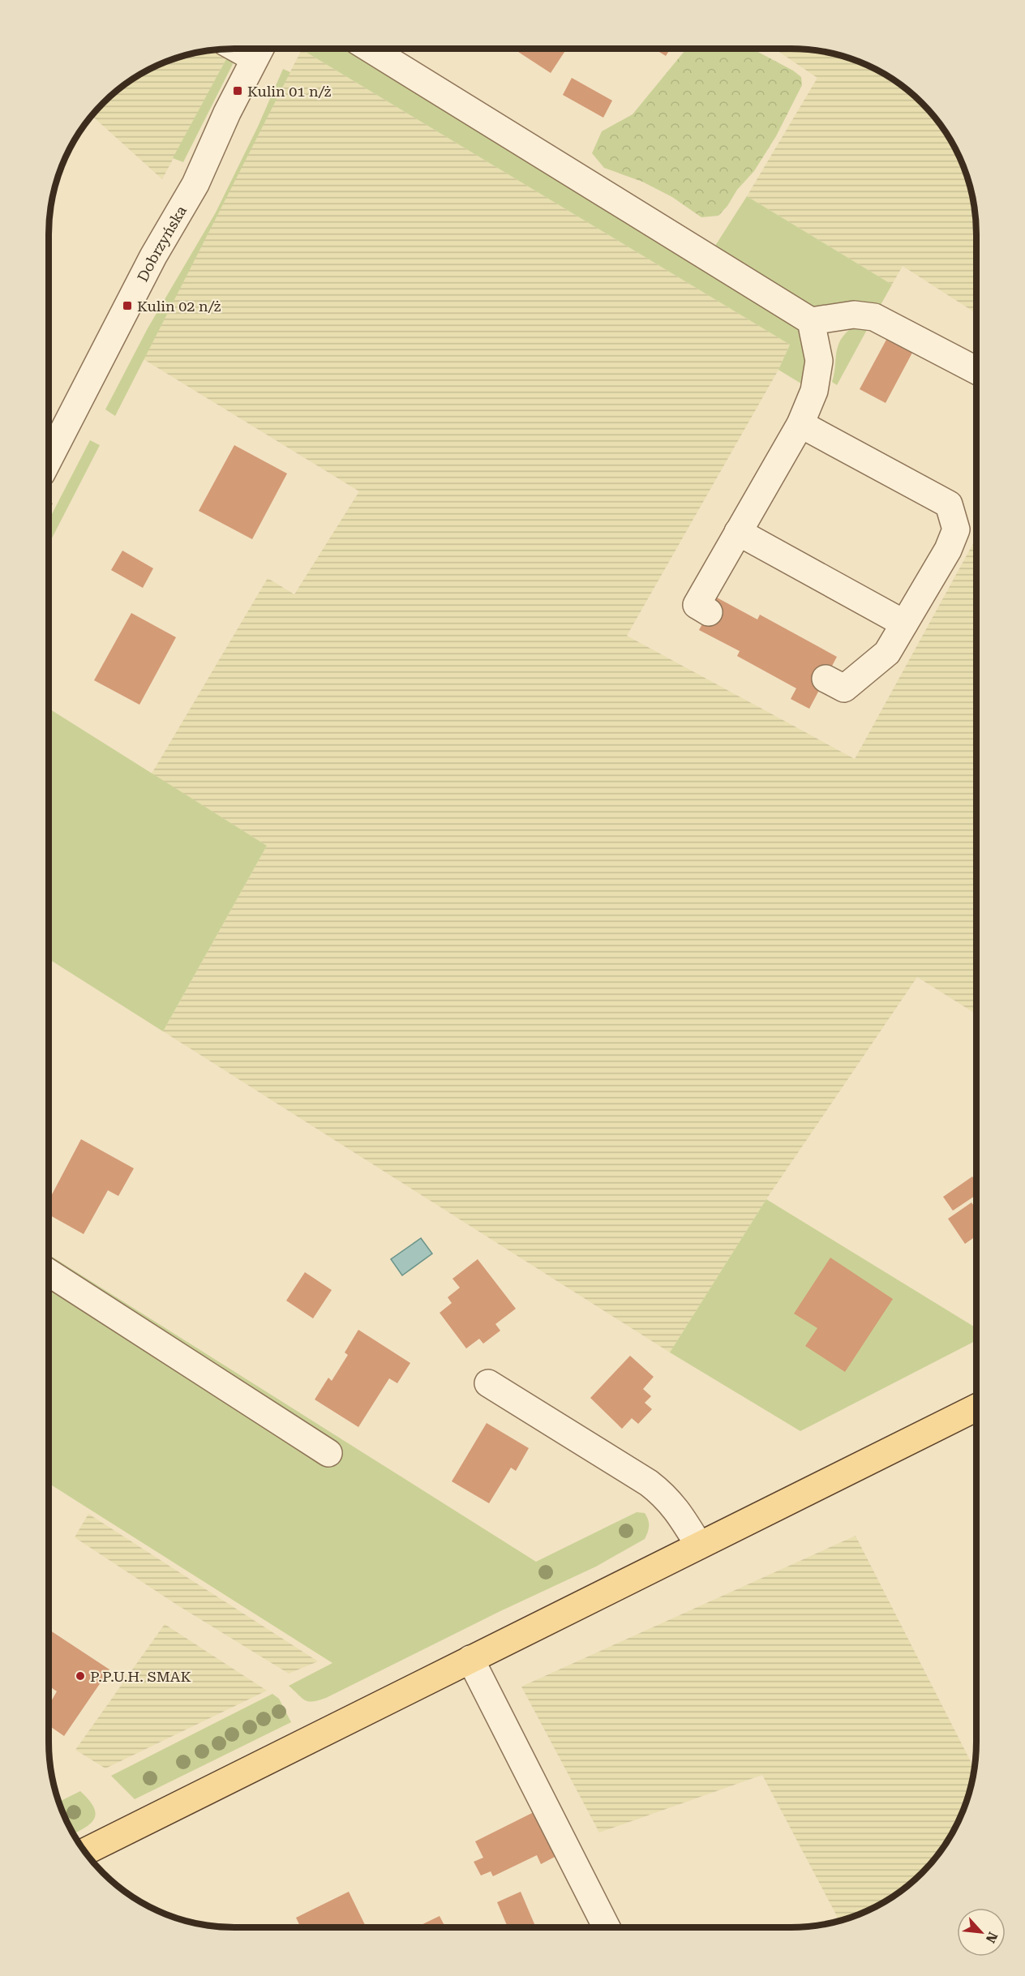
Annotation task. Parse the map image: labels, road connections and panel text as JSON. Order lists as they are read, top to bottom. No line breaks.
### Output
{"streets":{"street":["Dobrzyńska"]},"places":{"transit":["Kulin 01 n/ż","Kulin 02 n/ż"],"other":["P.P.U.H. SMAK"]},"north":"bottom right"}
